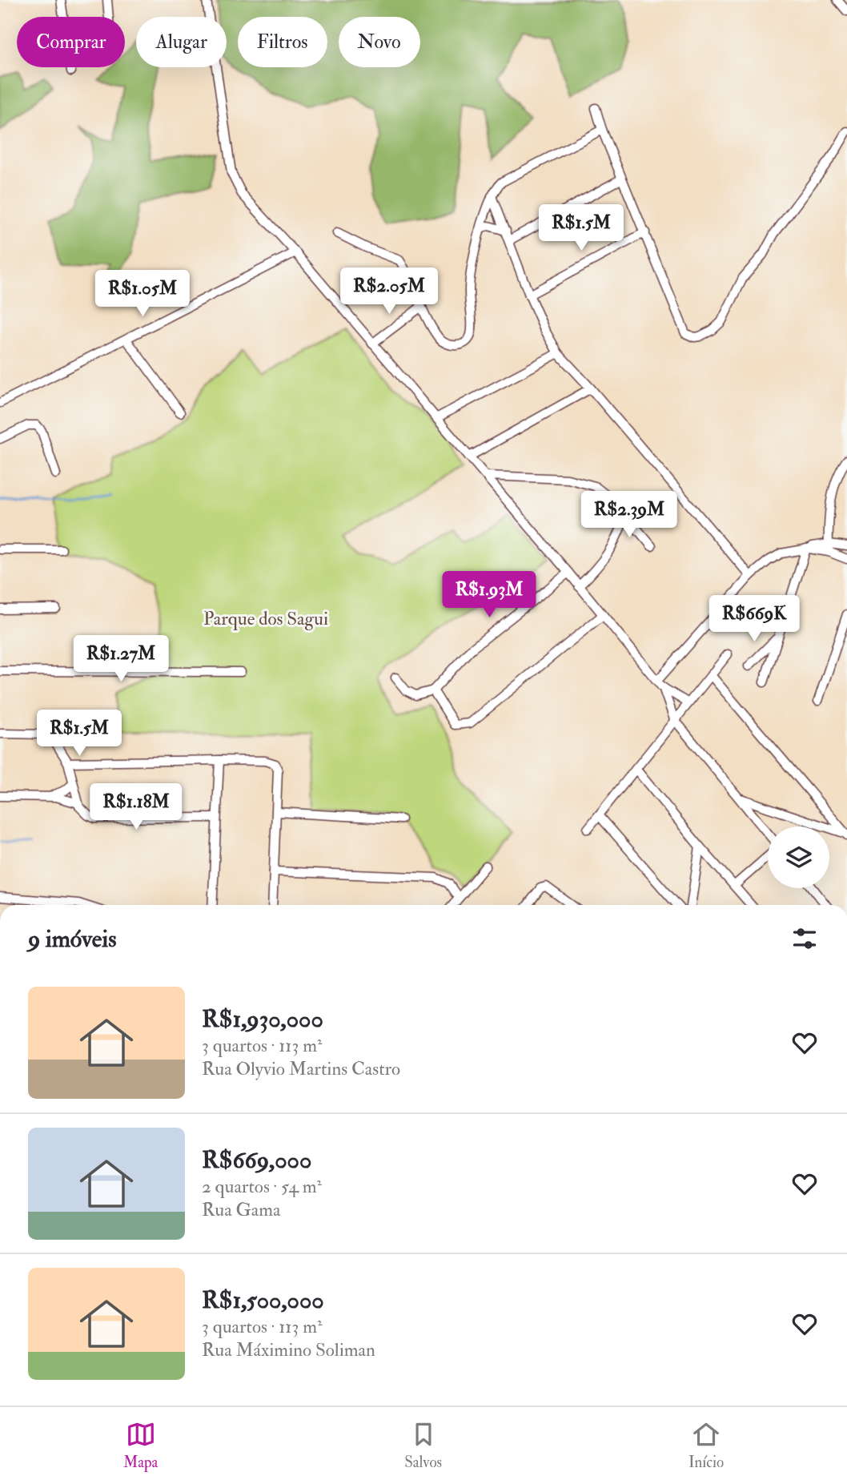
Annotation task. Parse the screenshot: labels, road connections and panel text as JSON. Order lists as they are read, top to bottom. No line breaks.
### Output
{"parks":["Parque dos Sagui"],"page":{"chip":["Comprar","Alugar","Filtros","Novo"],"price":["R$1.5M","R$2.05M","R$1.05M","R$2.39M","R$1.93M","R$669K","R$1.27M","R$1.5M","R$1.18M"],"heading":"9 imóveis","list":[{"name":"R$1,930,000","note":"3 quartos · 113 m² · Rua Olyvio Martins Castro"},{"name":"R$669,000","note":"2 quartos · 54 m² · Rua Gama"},{"name":"R$1,500,000","note":"3 quartos · 113 m² · Rua Máximino Soliman"}],"tabs":["Mapa","Salvos","Início"]}}
